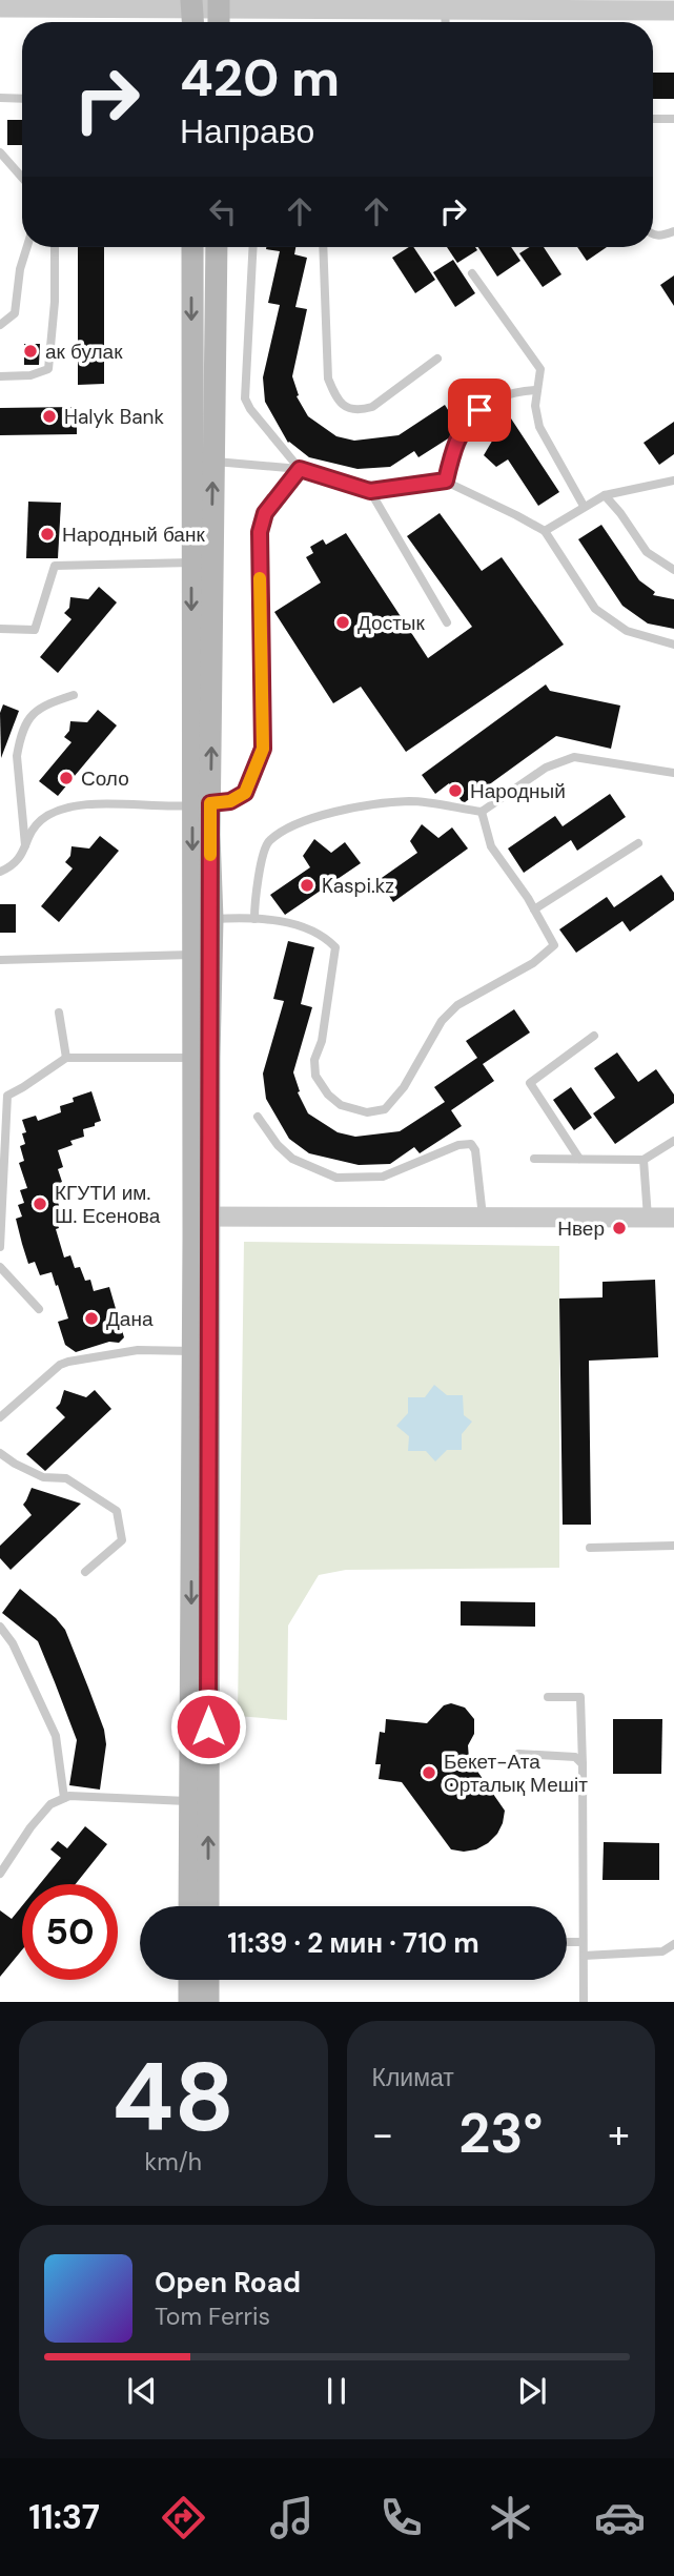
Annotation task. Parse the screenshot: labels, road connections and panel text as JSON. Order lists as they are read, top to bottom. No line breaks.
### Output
{"places":["ак булак","Halyk Bank","Народный банк","Достык","Соло","Народный","Kaspi.kz","КГУТИ им. Ш. Есенова","Нвер","Дана","Бекет-Ата Орталық Мешіт"],"page":{"turn":["420 m","Направо"],"limit":"50","trip":"11:39 · 2 мин · 710 m","tile":[["48","km/h"],"Климат"],"heat":["−","23°","+"],"song":["Open Road","Tom Ferris"],"tabs":"11:37"}}
